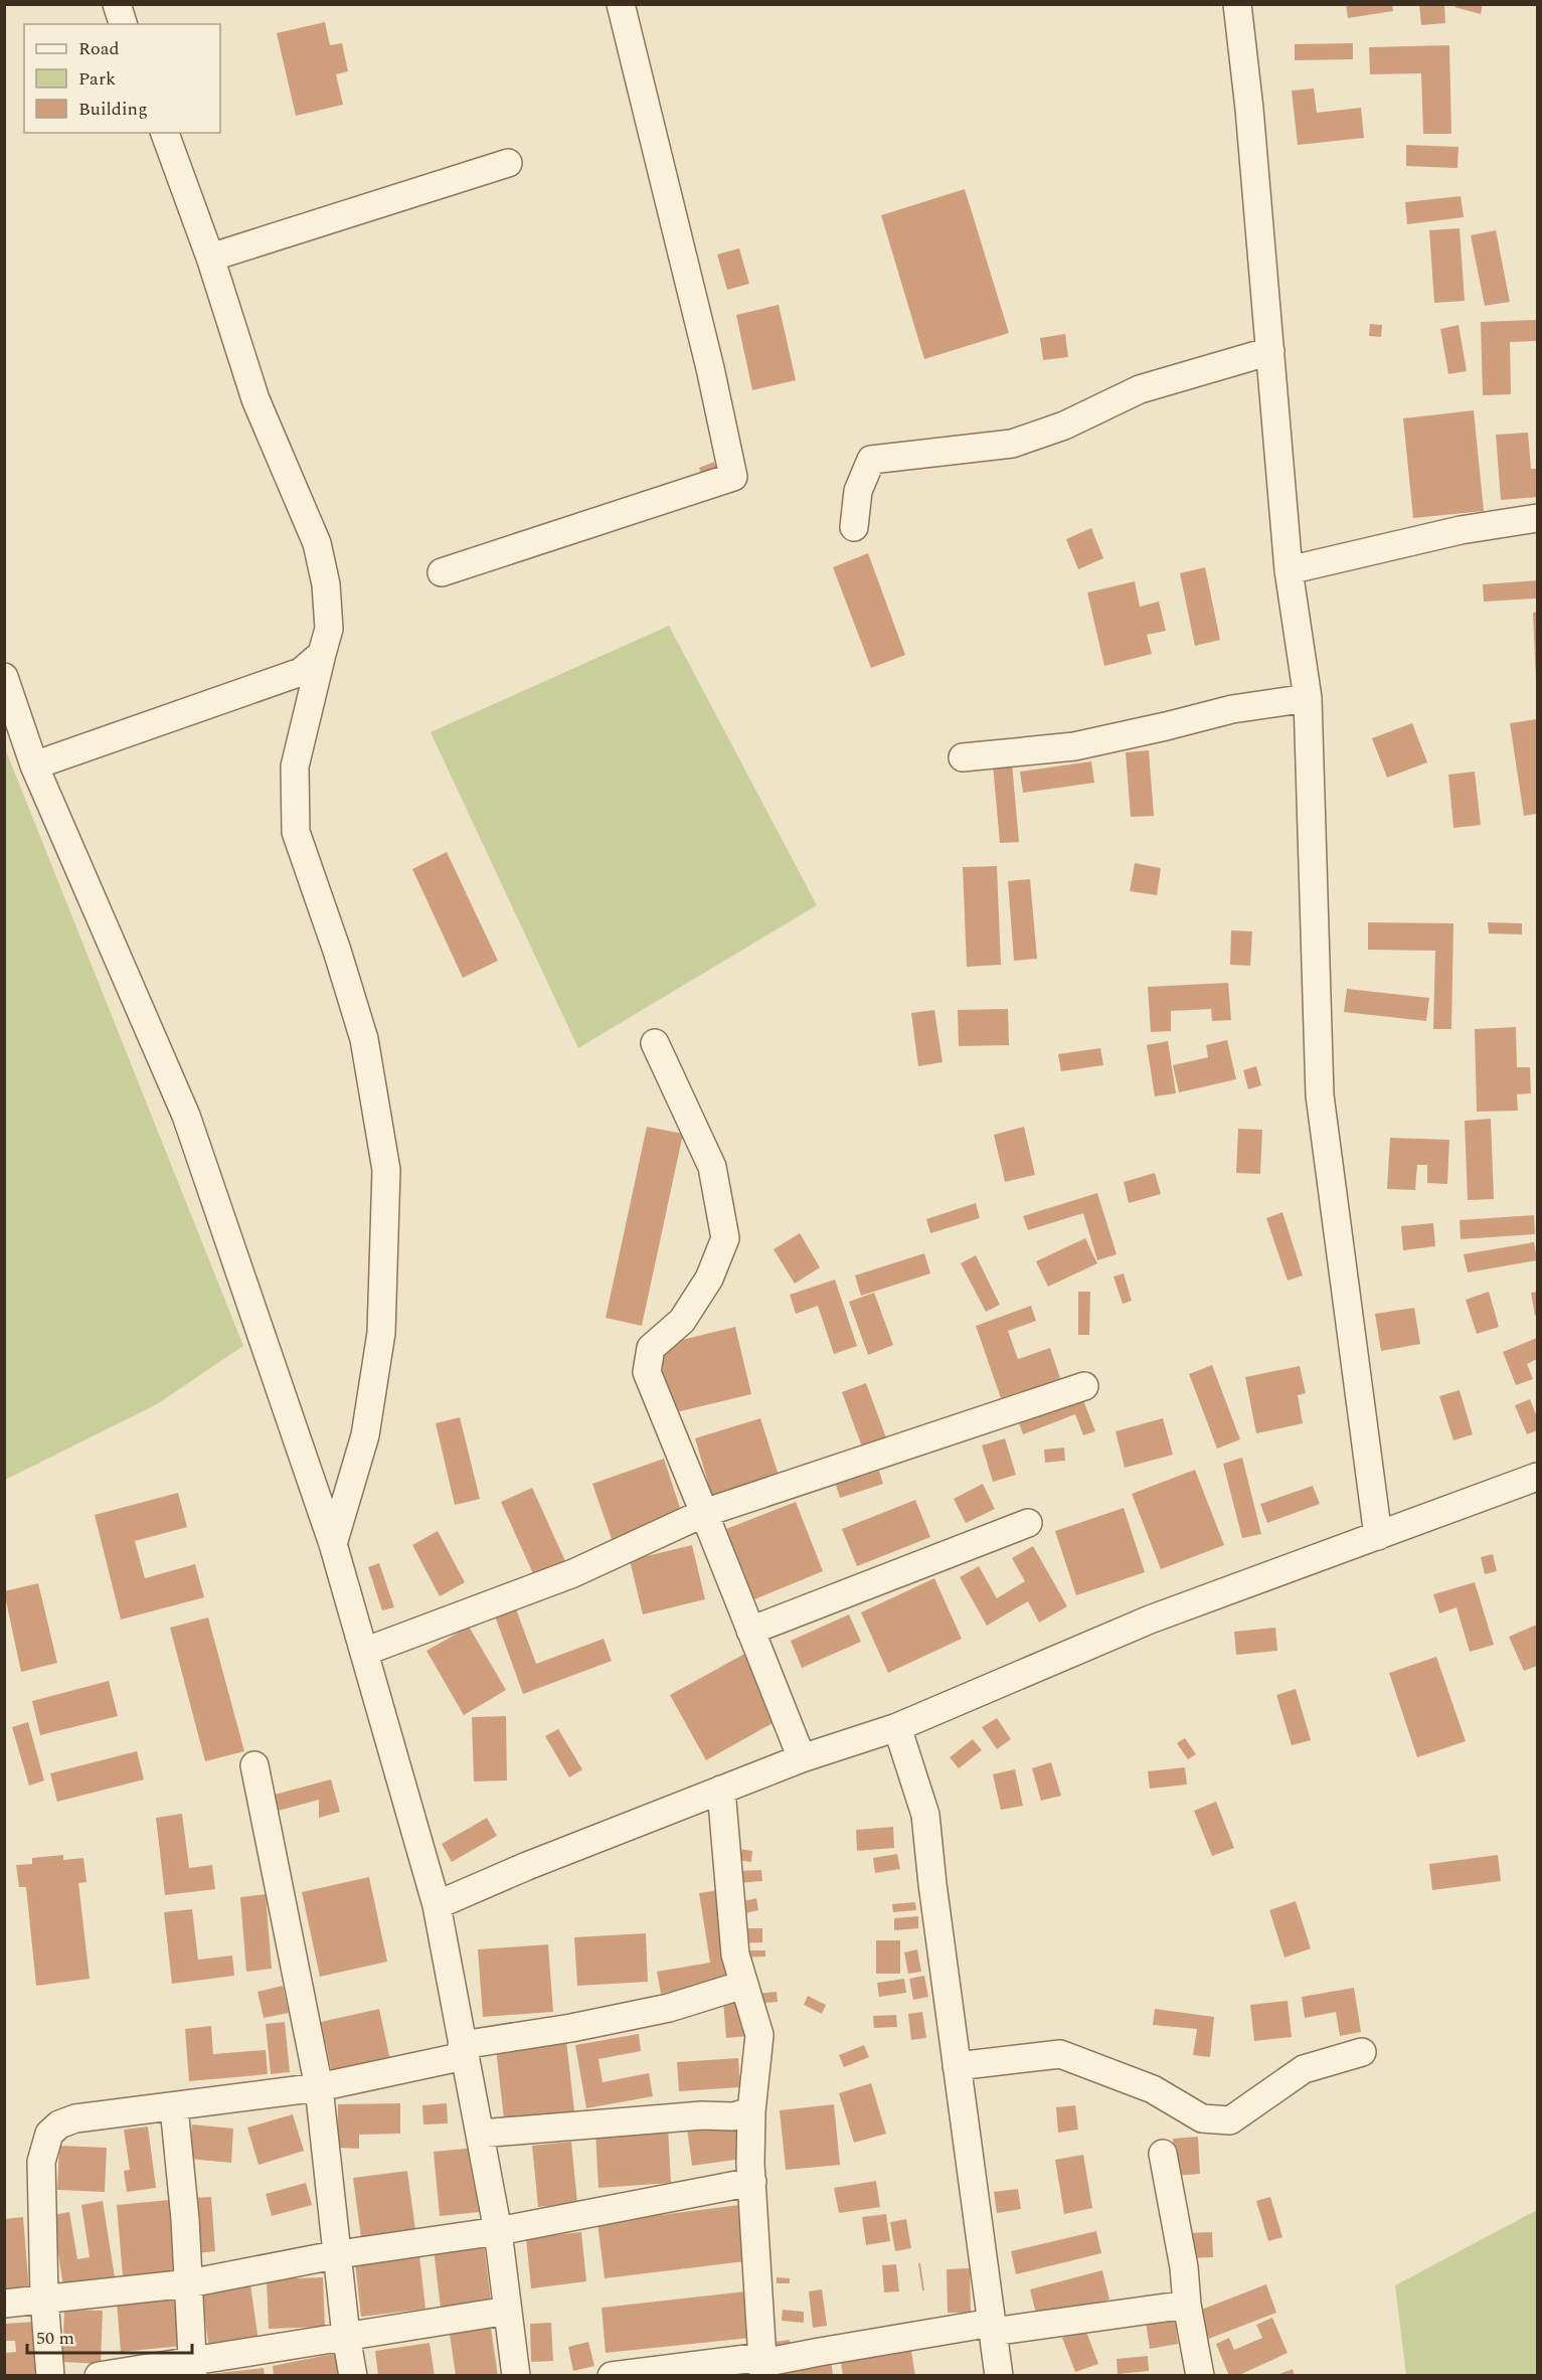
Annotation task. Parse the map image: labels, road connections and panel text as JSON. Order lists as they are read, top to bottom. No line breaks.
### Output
{"legend":["Road","Park","Building"],"scale_bar":"50 m"}
